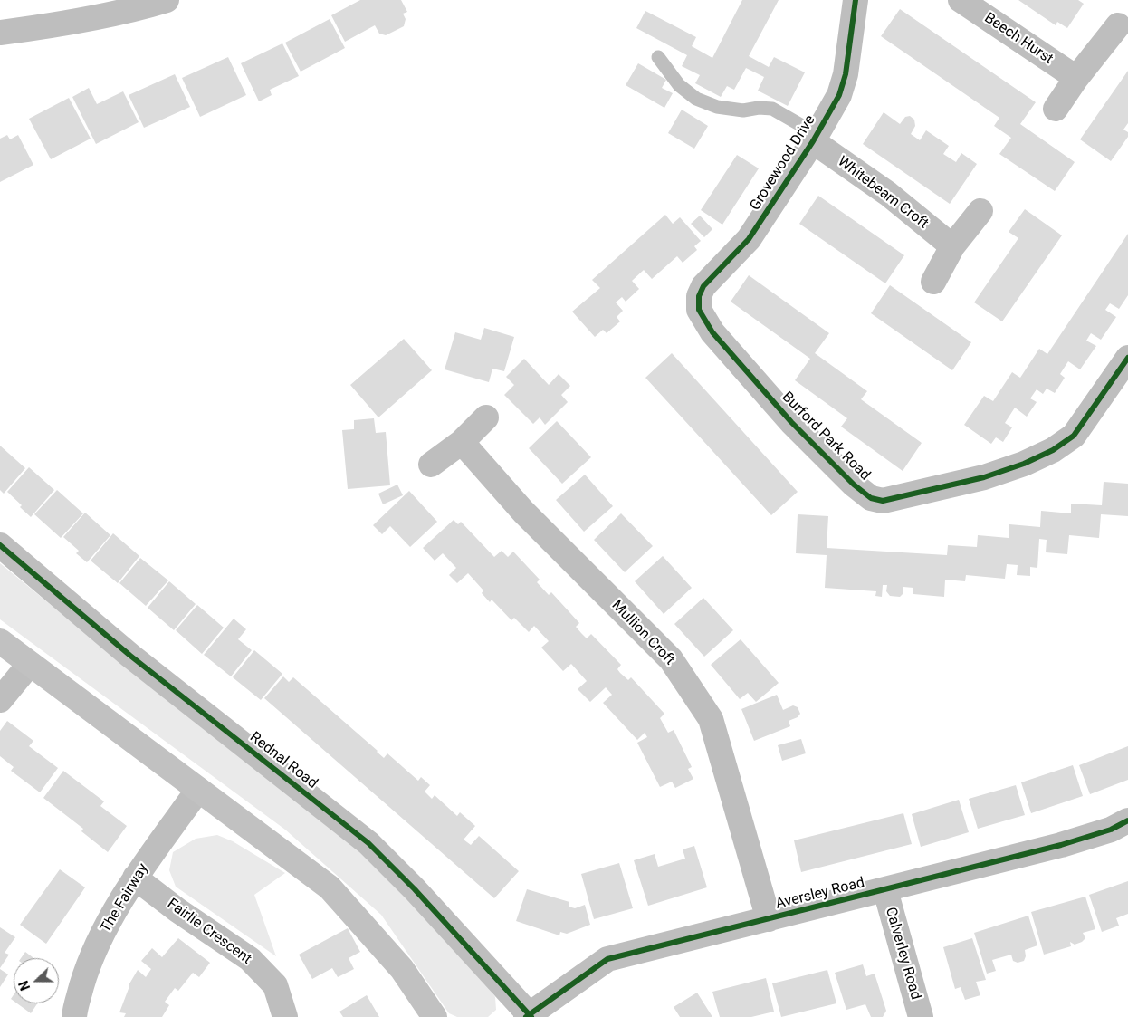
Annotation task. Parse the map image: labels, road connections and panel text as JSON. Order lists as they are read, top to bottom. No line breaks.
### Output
{"streets":{"street":["Beech Hurst","Grovewood Drive","Whitebeam Croft","Burford Park Road","Mullion Croft","Rednal Road","Aversley Road","The Fairway","Fairlie Crescent","Calverley Road"]},"crossings":[["Grovewood Drive","Whitebeam Croft"],["Grovewood Drive","Burford Park Road"],["Mullion Croft","Aversley Road"],["Rednal Road","Aversley Road"],["Aversley Road","Calverley Road"],["The Fairway","Fairlie Crescent"]],"north":"left"}
